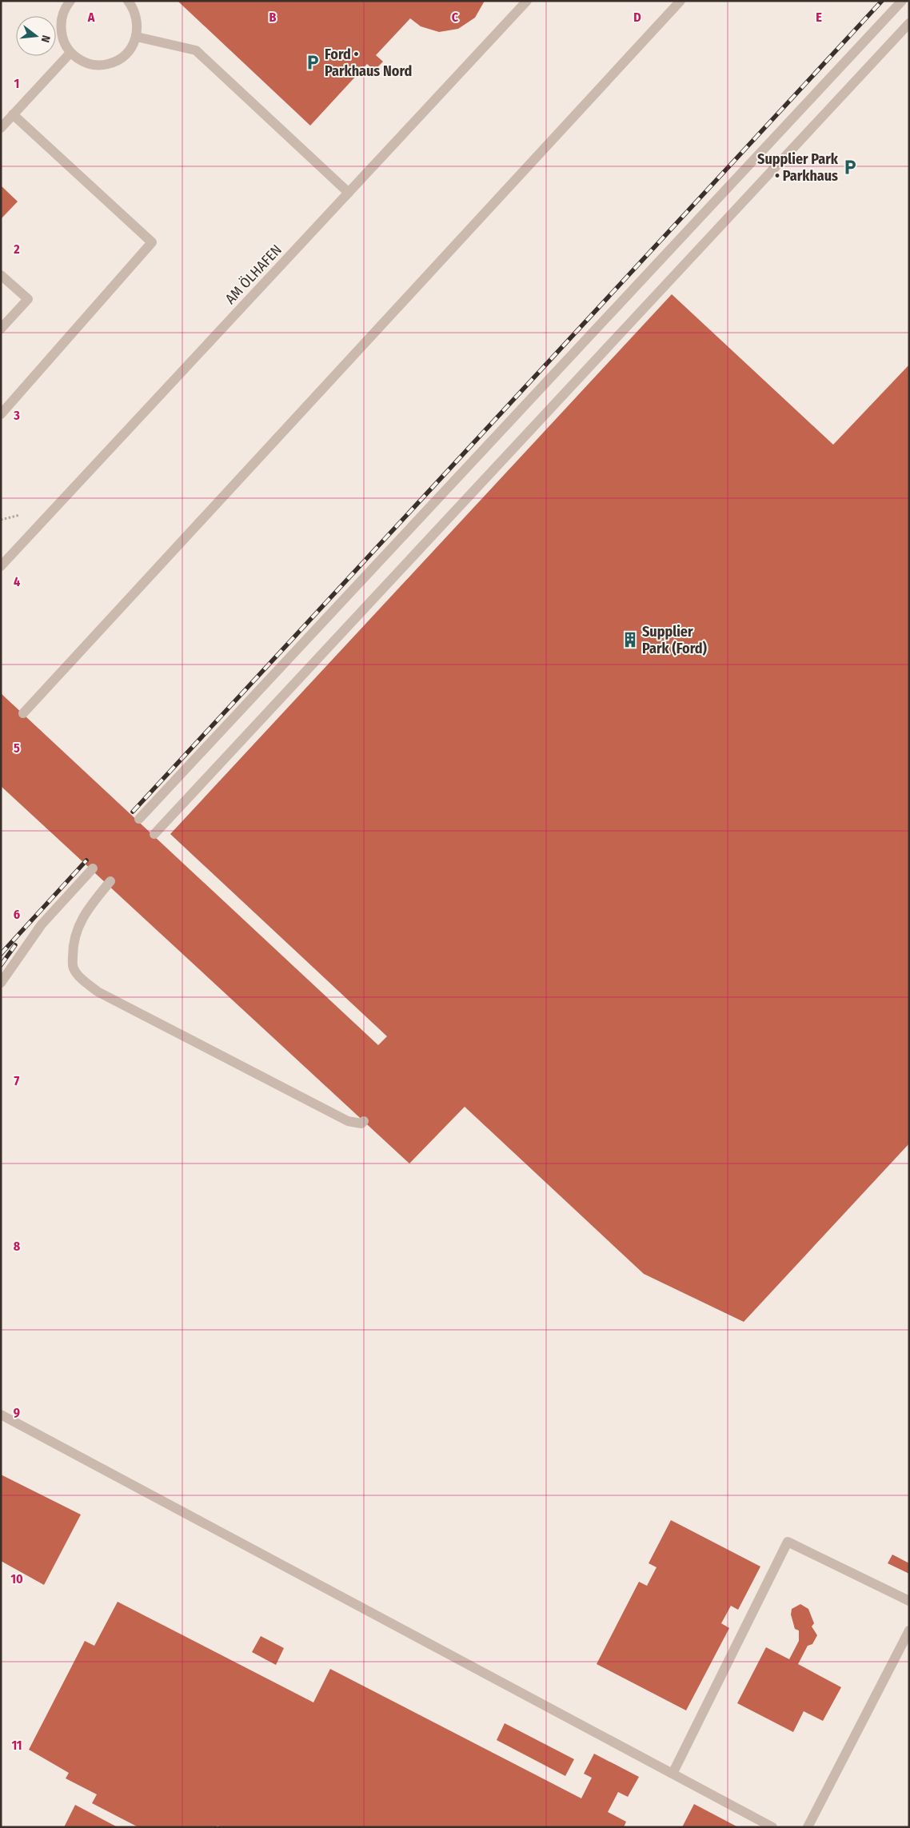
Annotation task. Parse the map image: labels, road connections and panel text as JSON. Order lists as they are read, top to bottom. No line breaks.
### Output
{"streets":{"lane":["AM ÖLHAFEN"]},"places":{"parking":["Ford • Parkhaus Nord","Supplier Park • Parkhaus"],"building":["Supplier Park (Ford)"]},"north":"right","grid":{"columns":["A","B","C","D","E"],"rows":["1","2","3","4","5","6","7","8","9","10","11"]}}
